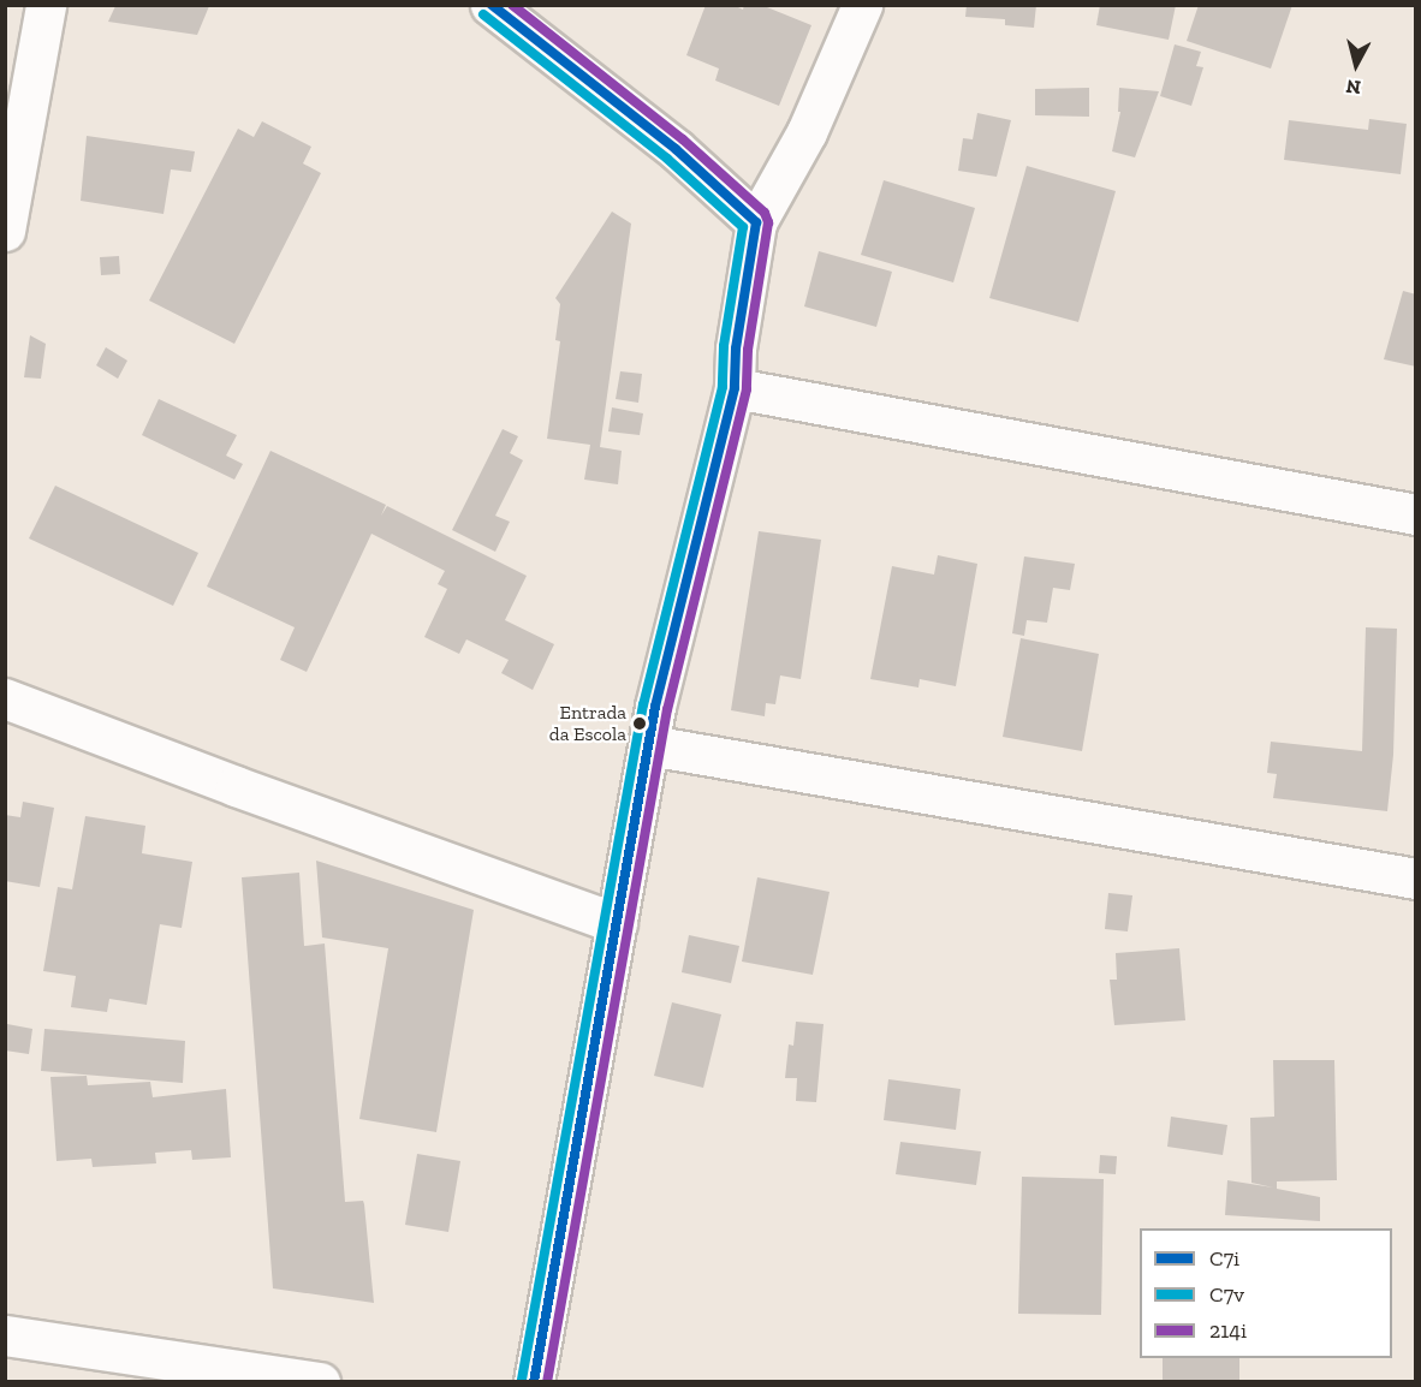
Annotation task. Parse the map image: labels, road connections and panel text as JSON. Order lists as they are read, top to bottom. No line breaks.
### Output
{"places":["Entrada da Escola"],"lines":["transit line C7i","transit line 214i","transit line C7v"],"legend":["C7i","C7v","214i"],"north":"bottom"}
